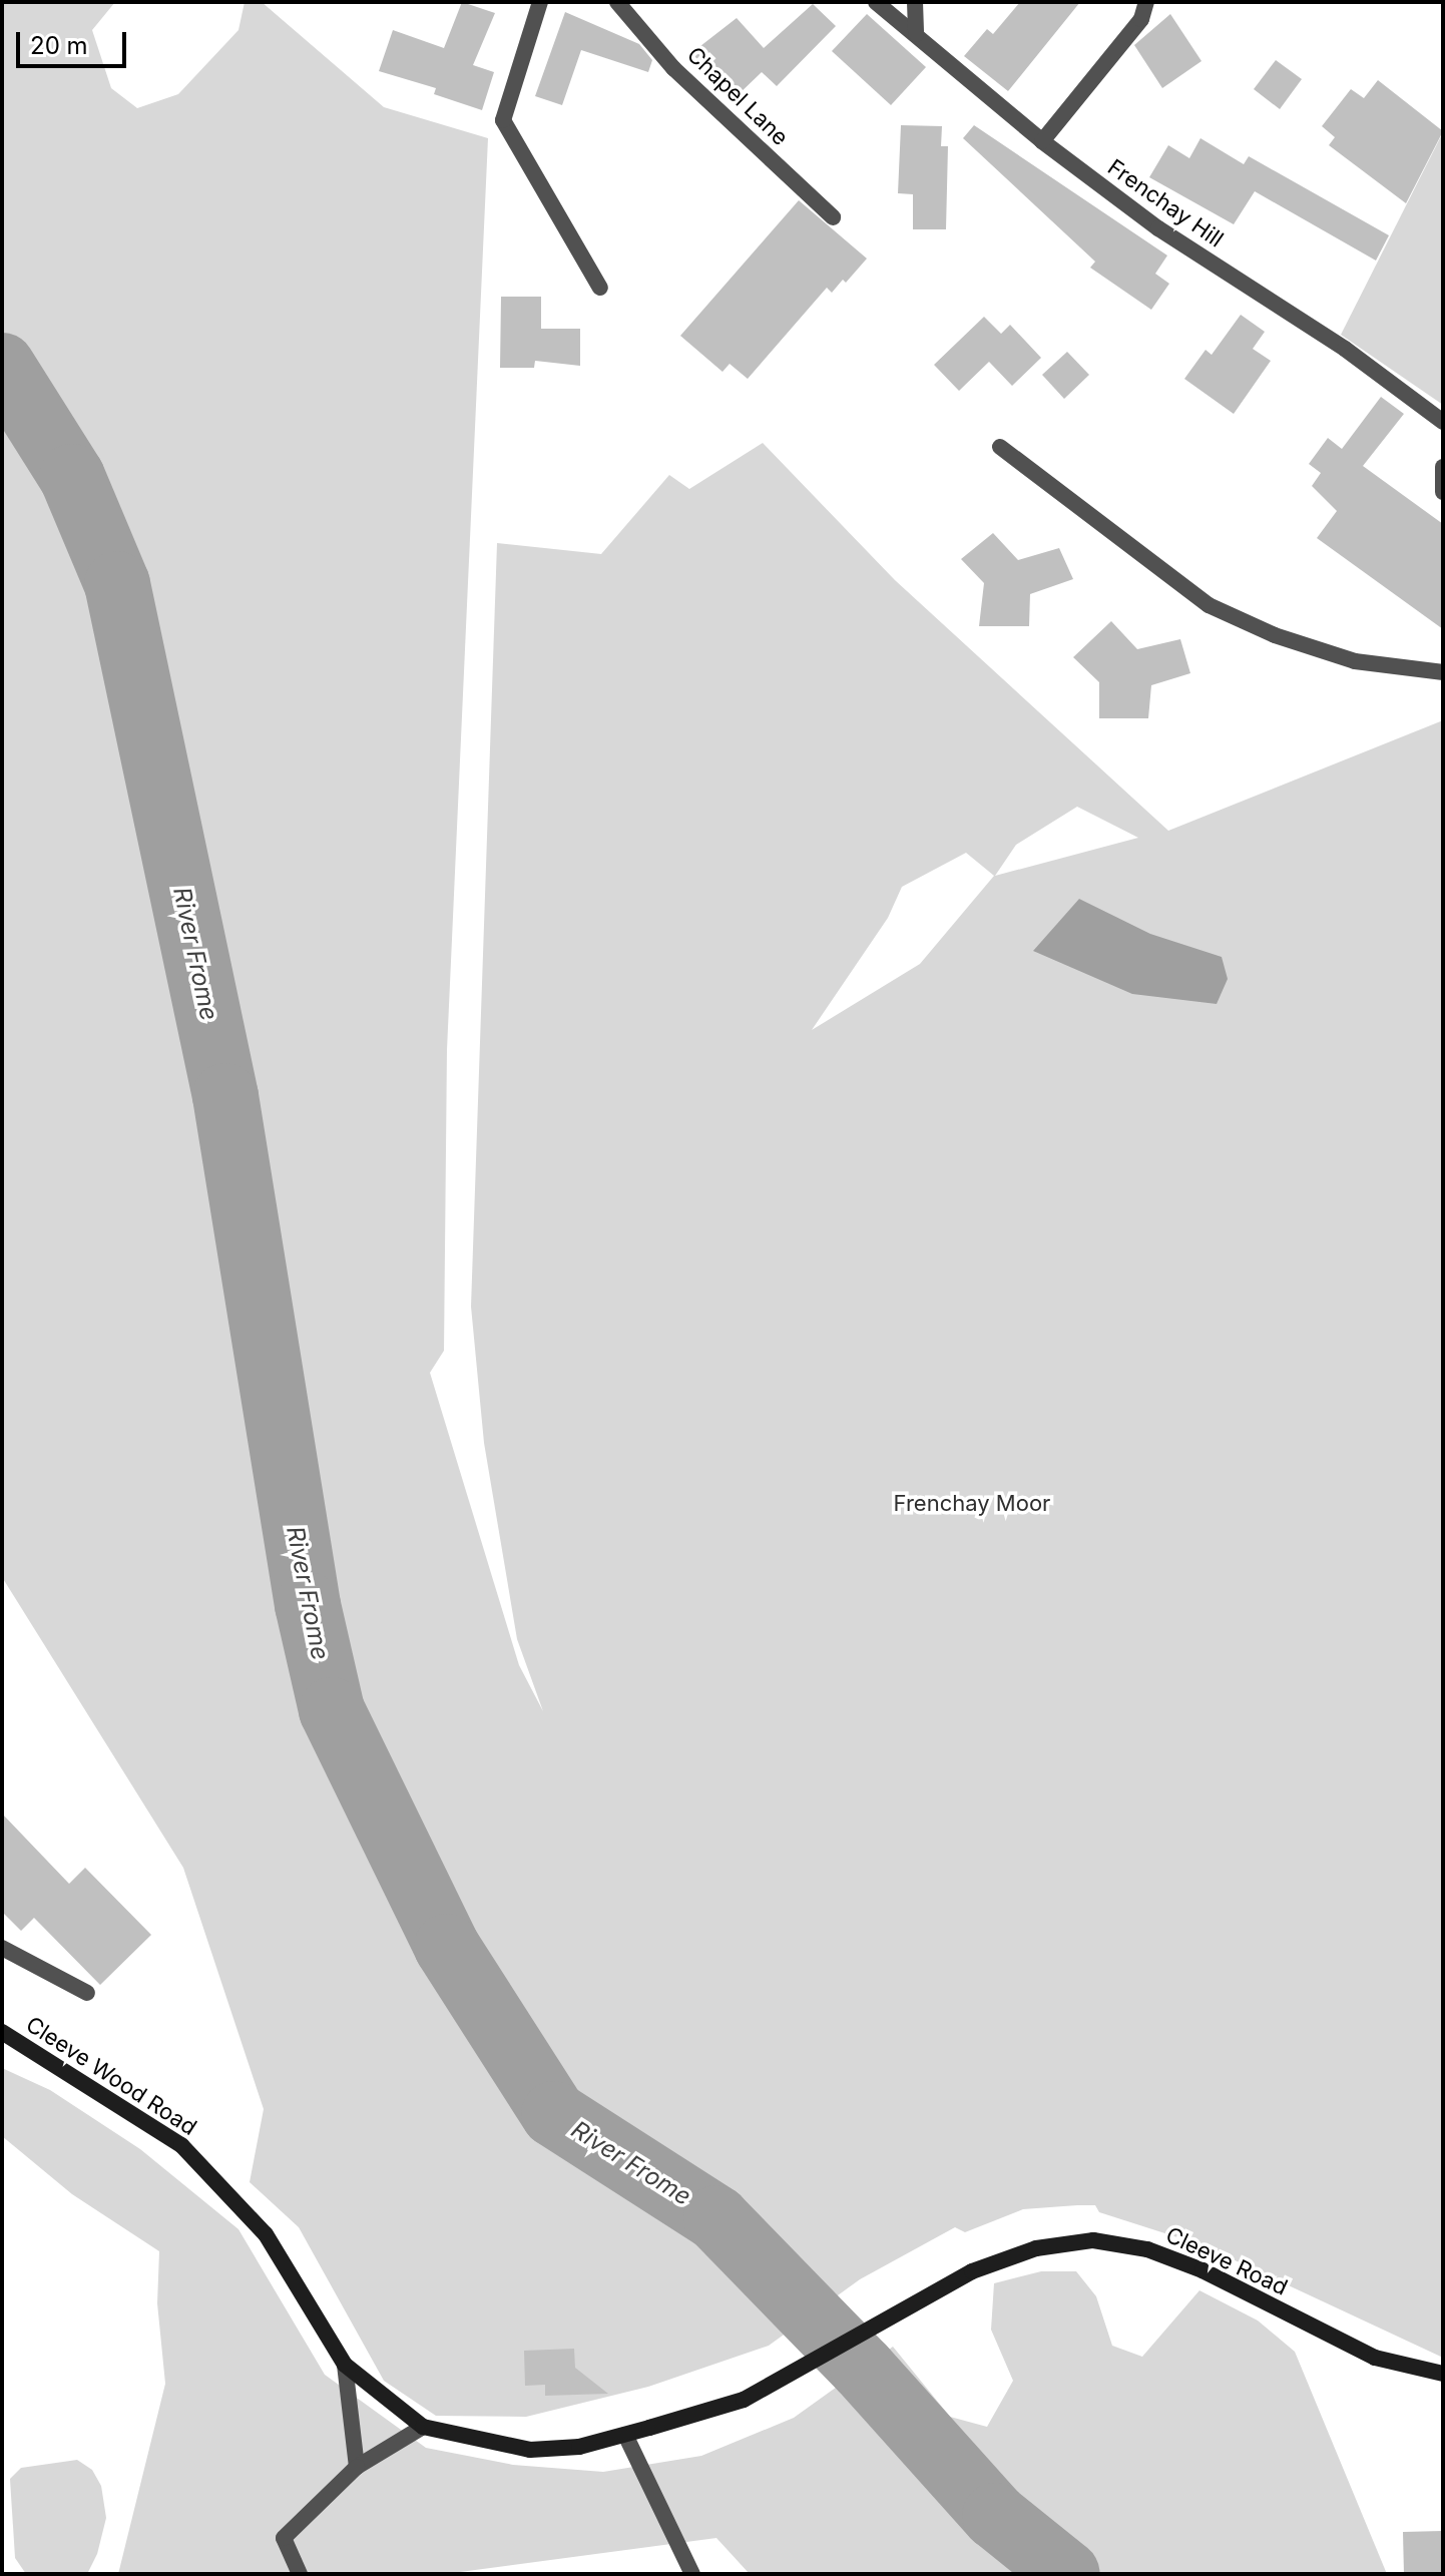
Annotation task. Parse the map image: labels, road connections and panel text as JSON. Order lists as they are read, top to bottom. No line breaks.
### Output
{"streets":{"street":["Chapel Lane","Frenchay Hill","Cleeve Wood Road","Cleeve Road"]},"crossings":[["Cleeve Wood Road","Cleeve Road"]],"water":["River Frome"],"parks":["Frenchay Moor"],"scale_bar":"20 m"}
